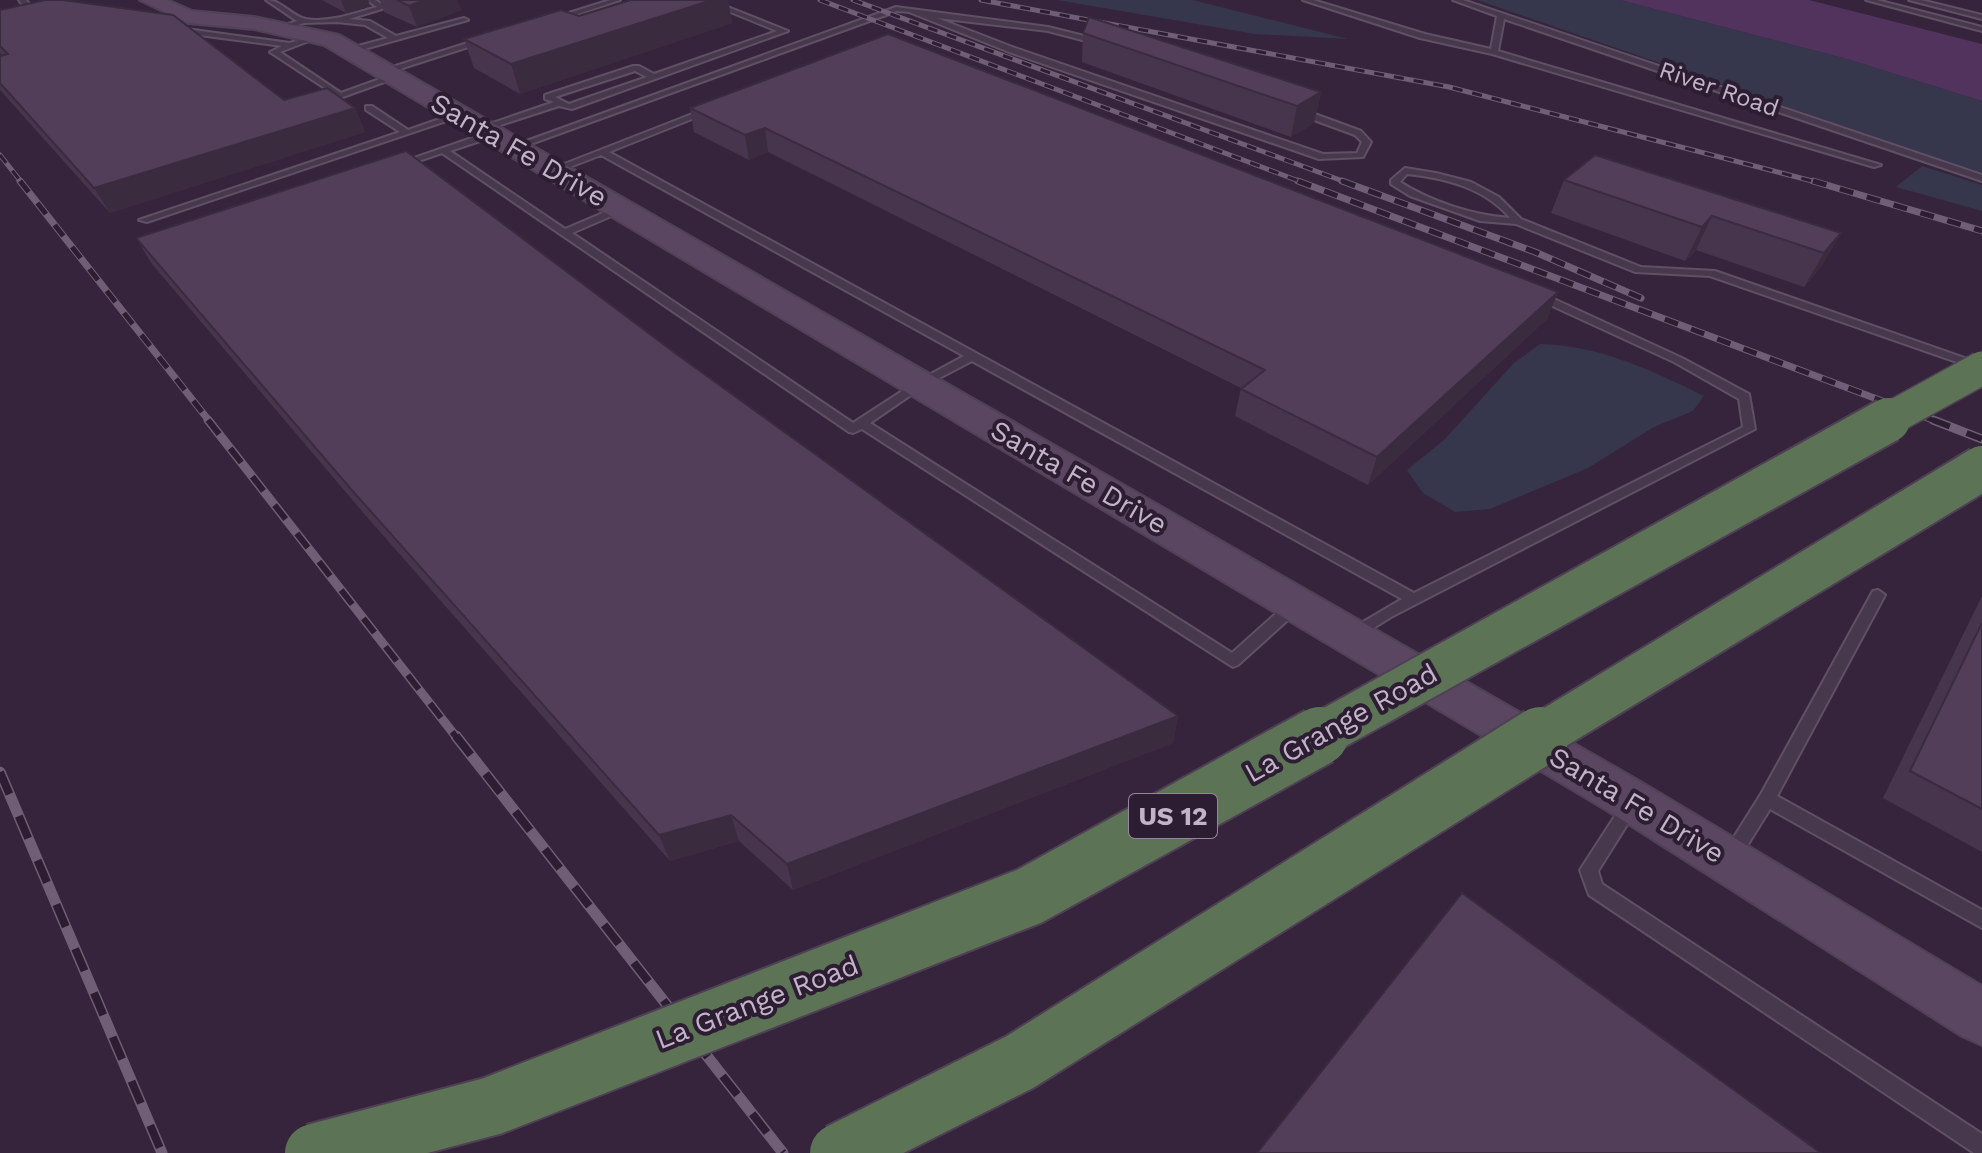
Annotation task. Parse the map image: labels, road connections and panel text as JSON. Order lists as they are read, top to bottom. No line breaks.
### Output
{"streets":{"highway":["La Grange Road","US 12"],"street":["Santa Fe Drive"],"lane":["River Road"]}}
